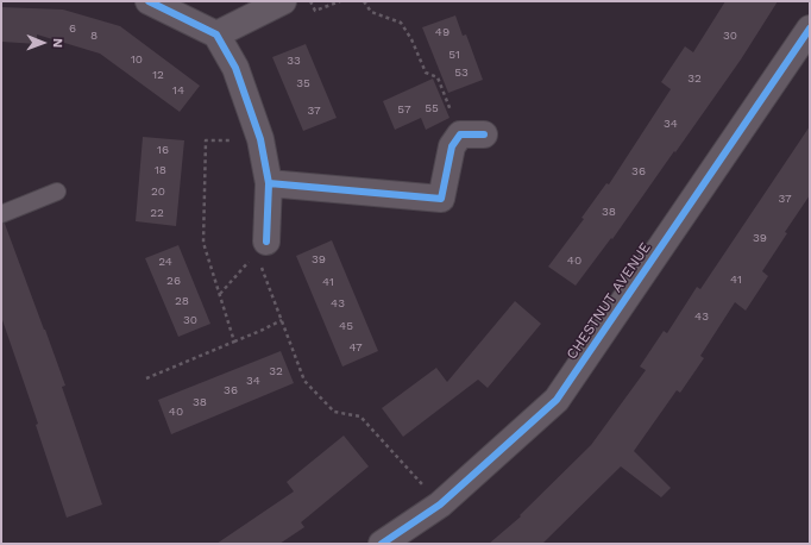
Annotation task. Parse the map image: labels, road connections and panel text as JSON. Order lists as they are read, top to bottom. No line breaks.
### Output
{"streets":{"street":["CHESTNUT AVENUE"]},"house_numbers":["6","49","8","30","51","10","33","53","12","32","35","14","55","57","37","34","16","18","36","20","37","38","22","39","39","40","24","41","26","41","28","43","43","30","45","47","32","34","36","38","40"],"north":"right"}
